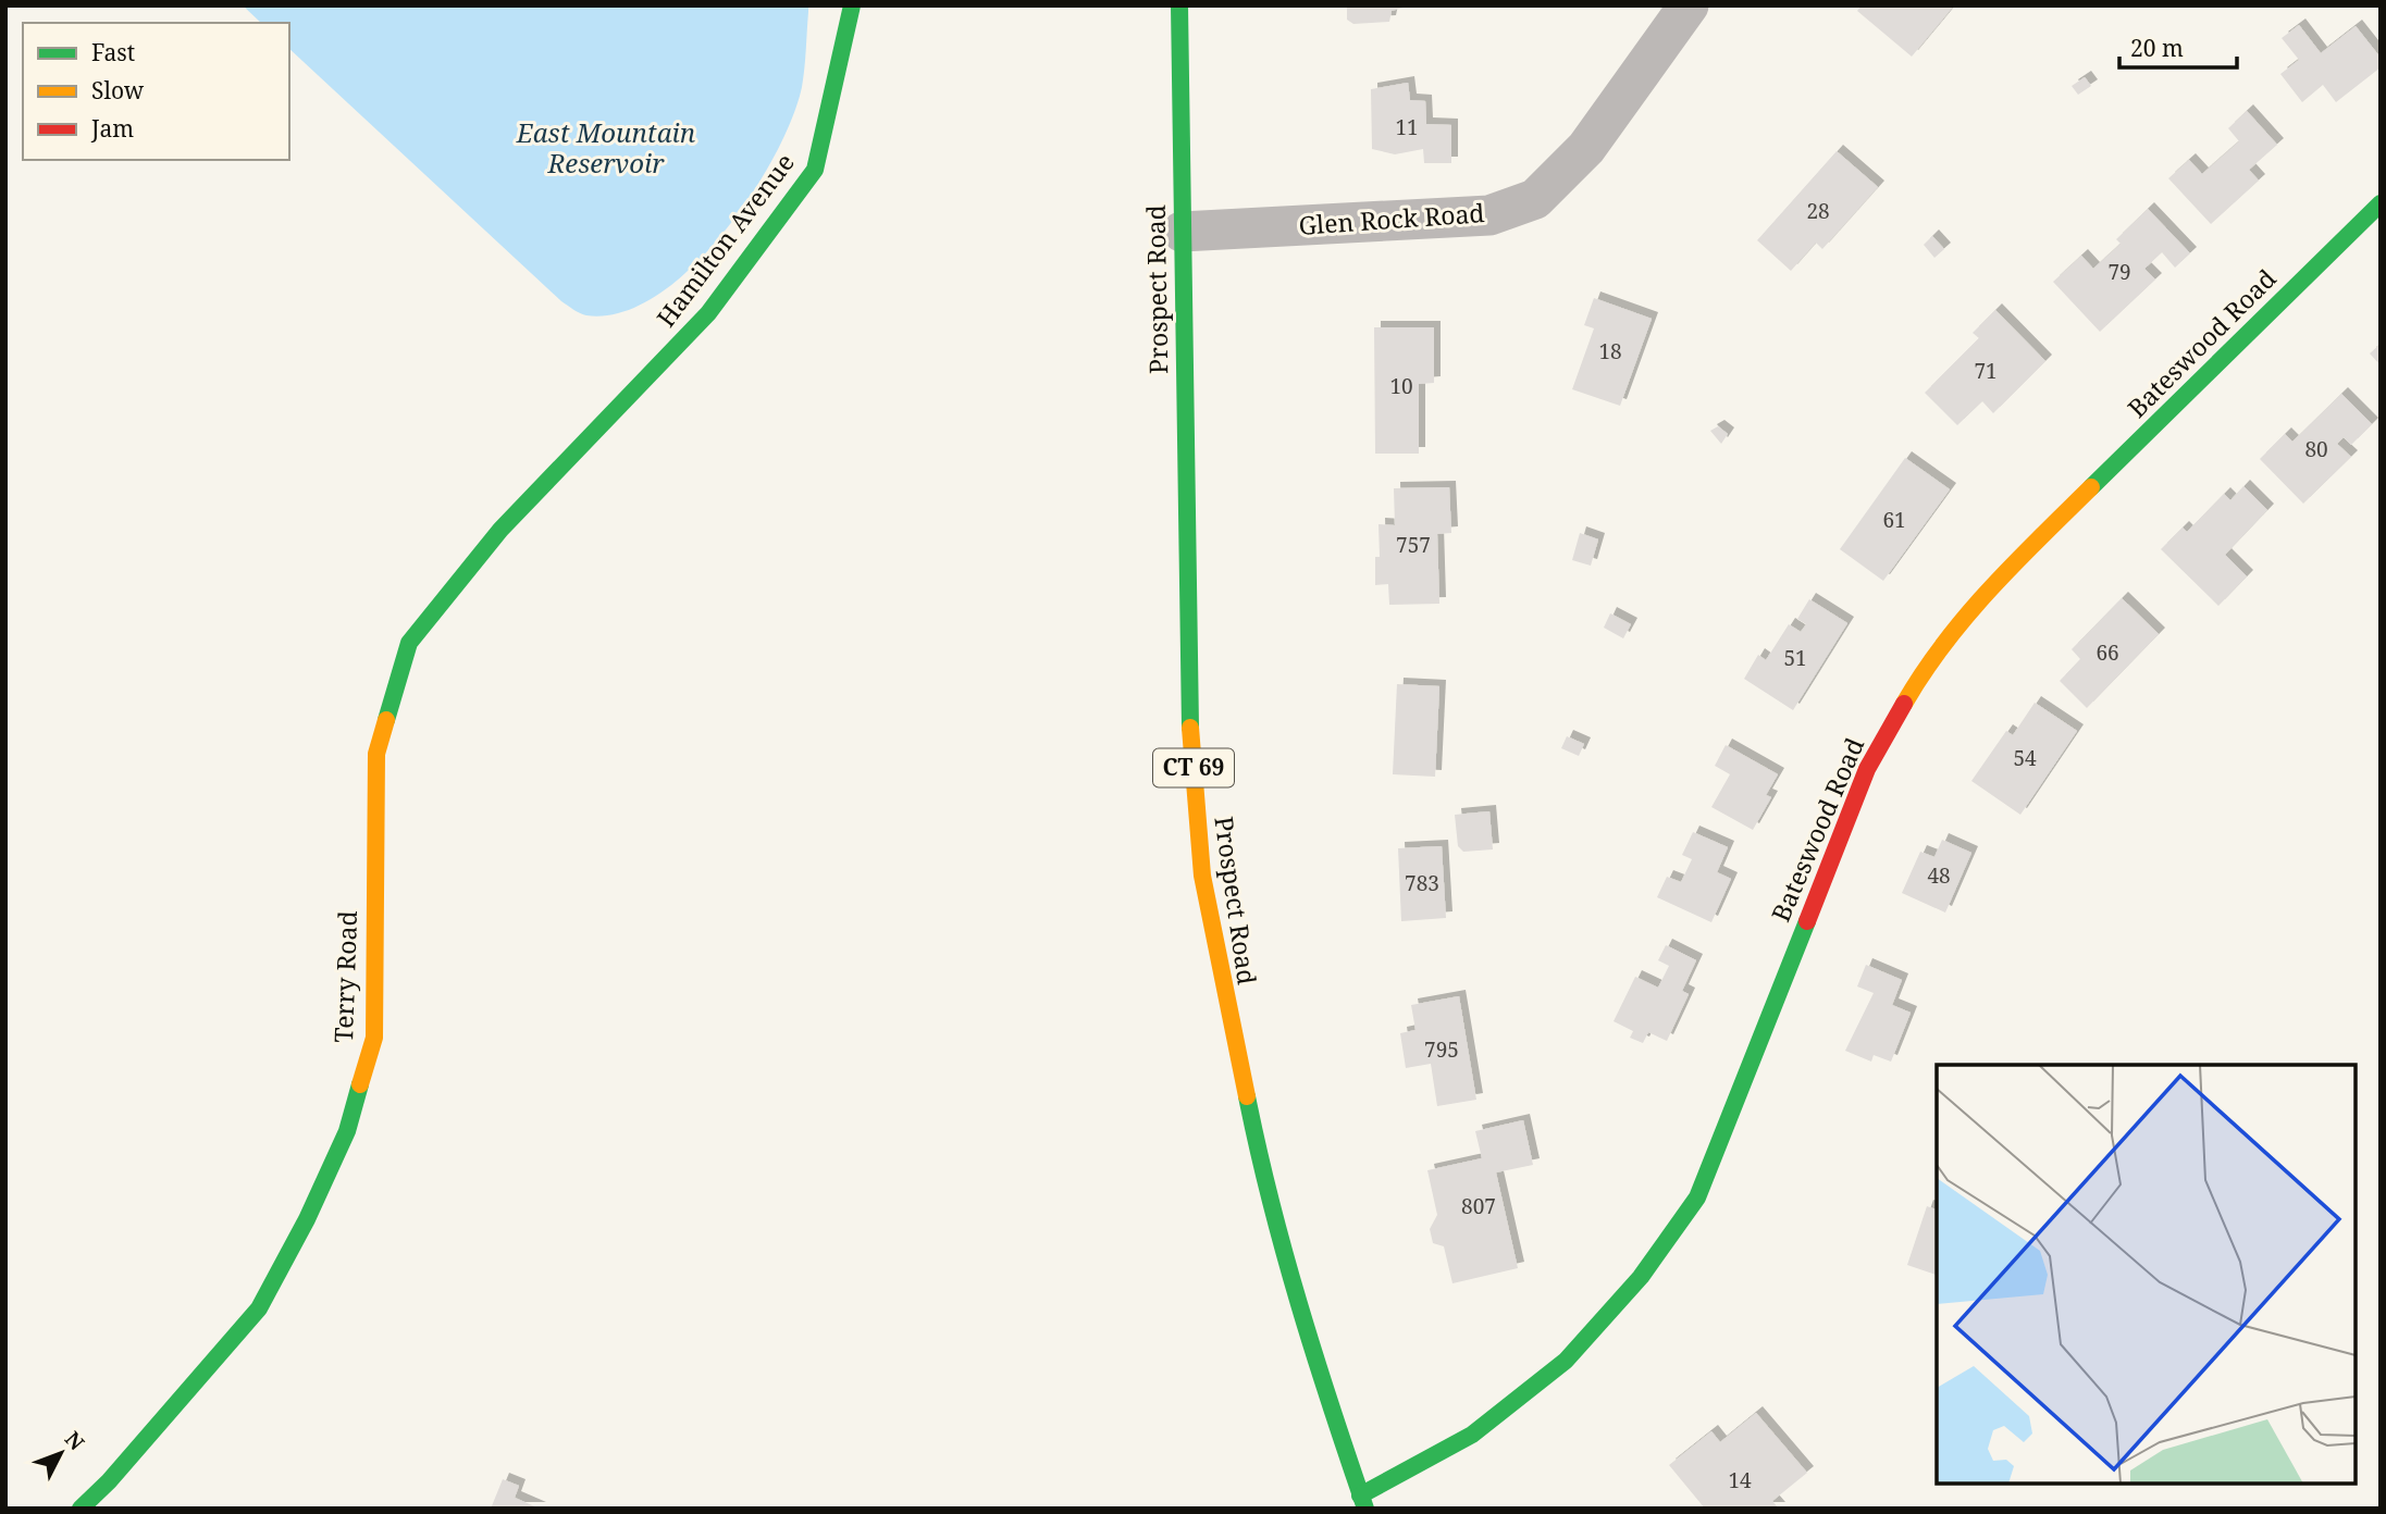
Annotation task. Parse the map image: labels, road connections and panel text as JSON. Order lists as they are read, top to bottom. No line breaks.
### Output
{"streets":{"street":["Glen Rock Road","Hamilton Avenue","Prospect Road","Bateswood Road","CT 69","Terry Road"]},"crossings":[["Glen Rock Road","Prospect Road"],["Hamilton Avenue","Terry Road"],["Prospect Road","Bateswood Road"]],"water":["East Mountain Reservoir"],"house_numbers":["11","28","79","18","71","10","80","61","757","66","51","54","48","783","795","807","14"],"legend":["Fast","Slow","Jam"],"scale_bar":"20 m","north":"top right"}
